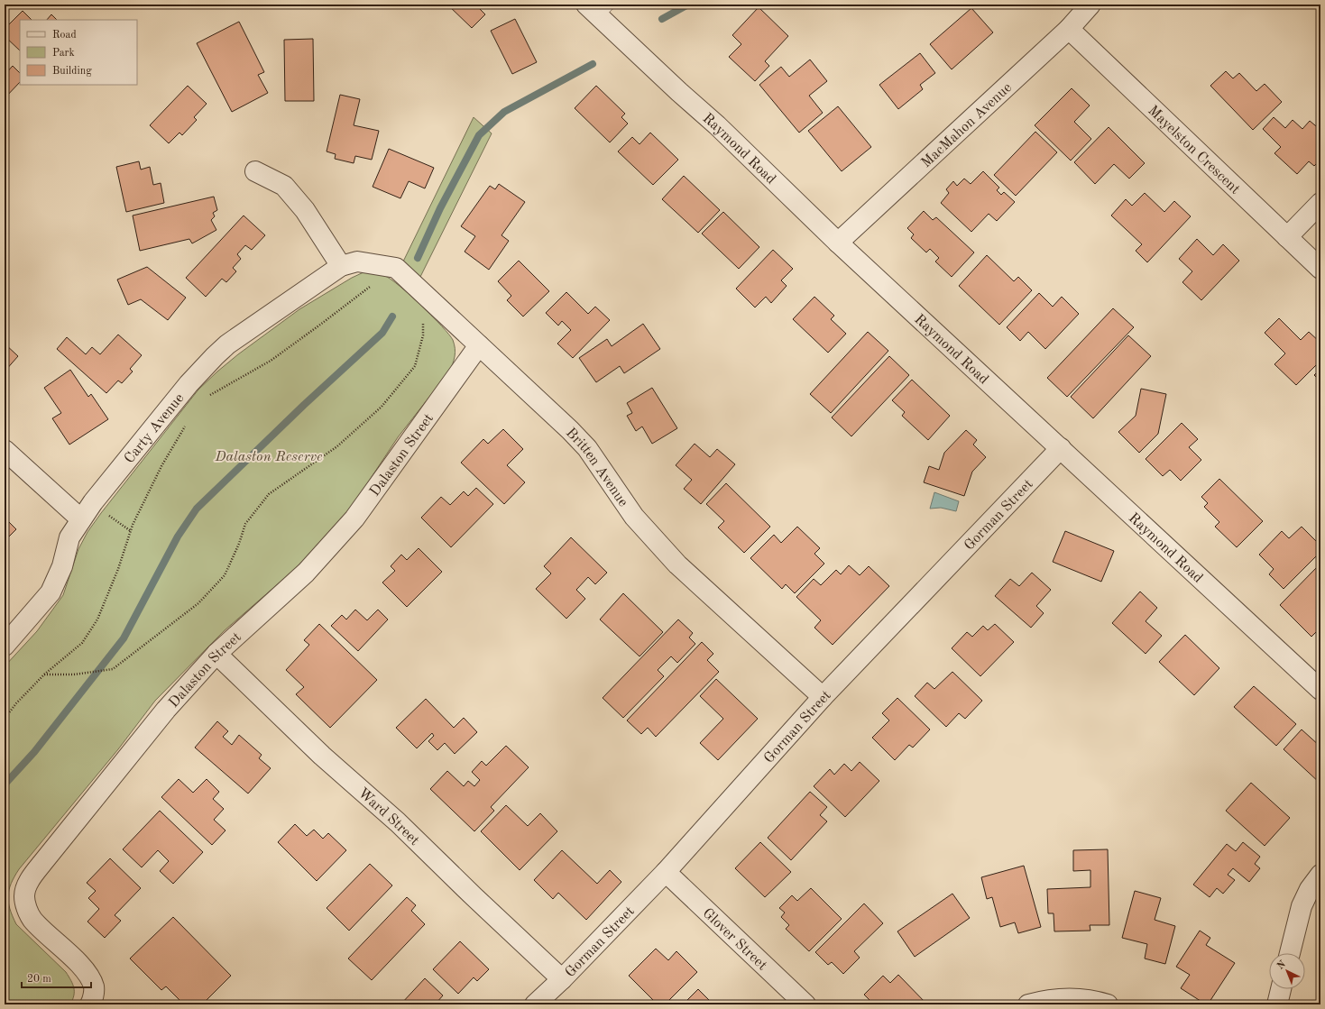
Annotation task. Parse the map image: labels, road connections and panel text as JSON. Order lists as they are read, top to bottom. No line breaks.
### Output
{"streets":{"street":["MacMahon Avenue","Raymond Road","Mayelston Crescent","Carty Avenue","Dalaston Street","Britten Avenue","Gorman Street","Ward Street","Glover Street"]},"crossings":[["MacMahon Avenue","Raymond Road"],["MacMahon Avenue","Mayelston Crescent"],["Raymond Road","Gorman Street"],["Carty Avenue","Britten Avenue"],["Dalaston Street","Britten Avenue"],["Dalaston Street","Ward Street"],["Britten Avenue","Gorman Street"],["Gorman Street","Ward Street"],["Gorman Street","Glover Street"]],"parks":["Dalaston Reserve"],"legend":["Road","Park","Building"],"scale_bar":"20 m","north":"top left"}
